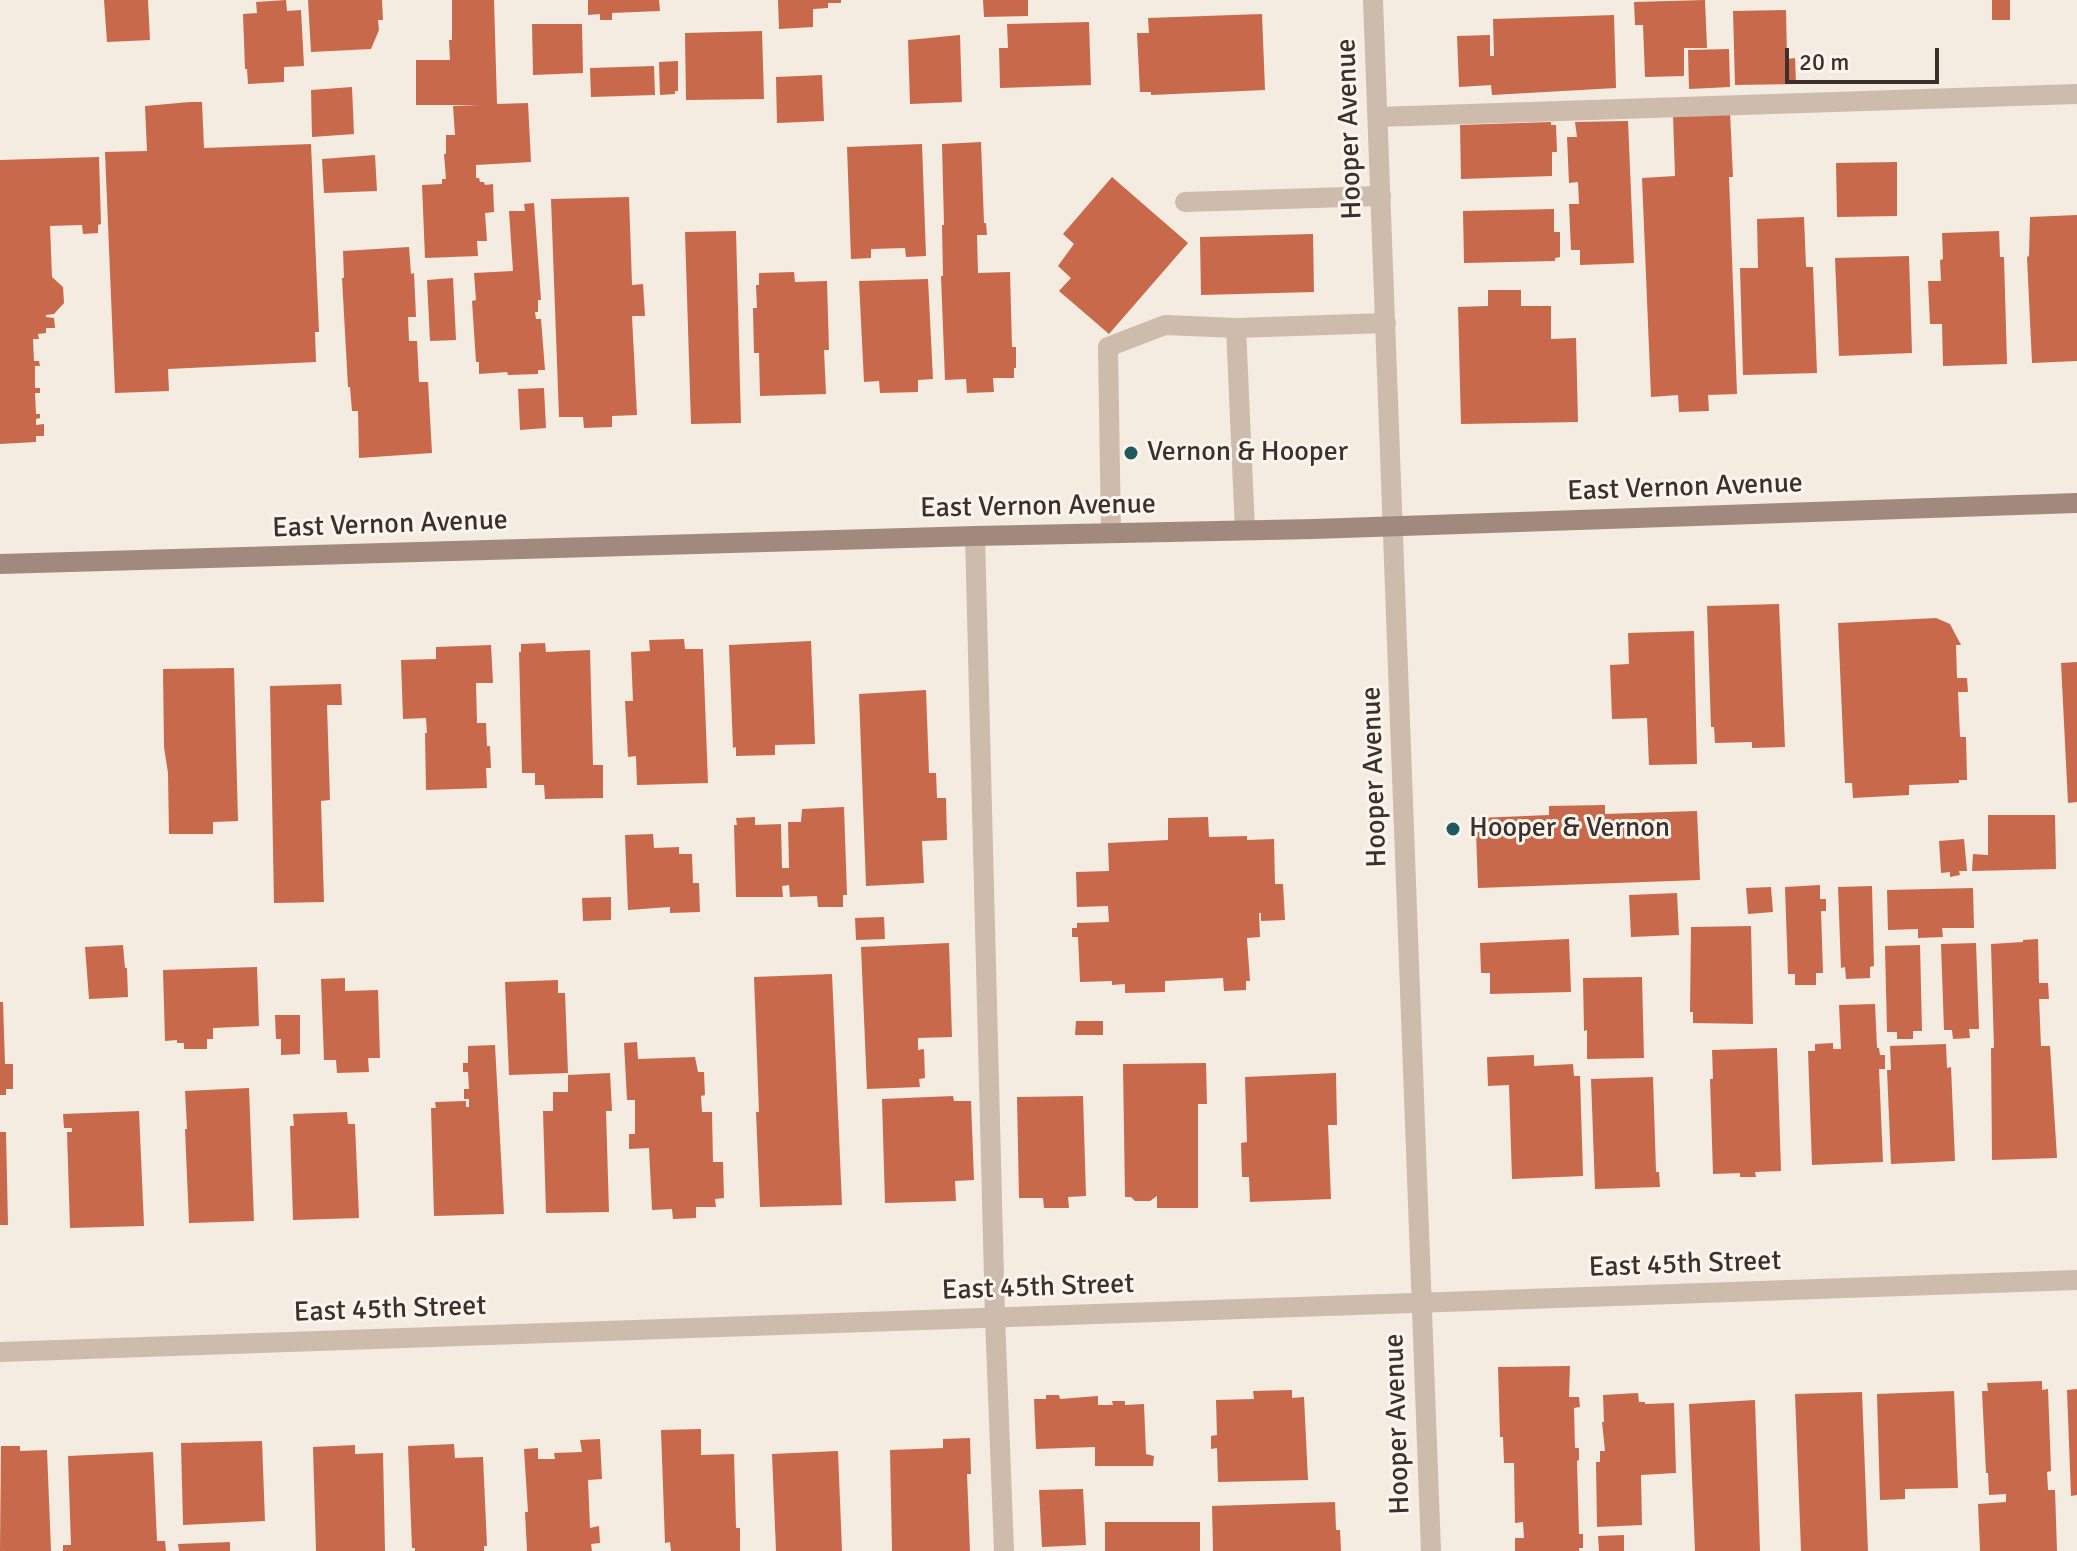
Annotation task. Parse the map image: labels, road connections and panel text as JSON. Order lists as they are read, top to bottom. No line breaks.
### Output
{"streets":{"main road":["East Vernon Avenue"],"street":["Hooper Avenue","East 45th Street"]},"crossings":[["Hooper Avenue","East Vernon Avenue"],["Hooper Avenue","East 45th Street"]],"places":["Vernon & Hooper","Hooper & Vernon"],"scale_bar":"20 m"}
